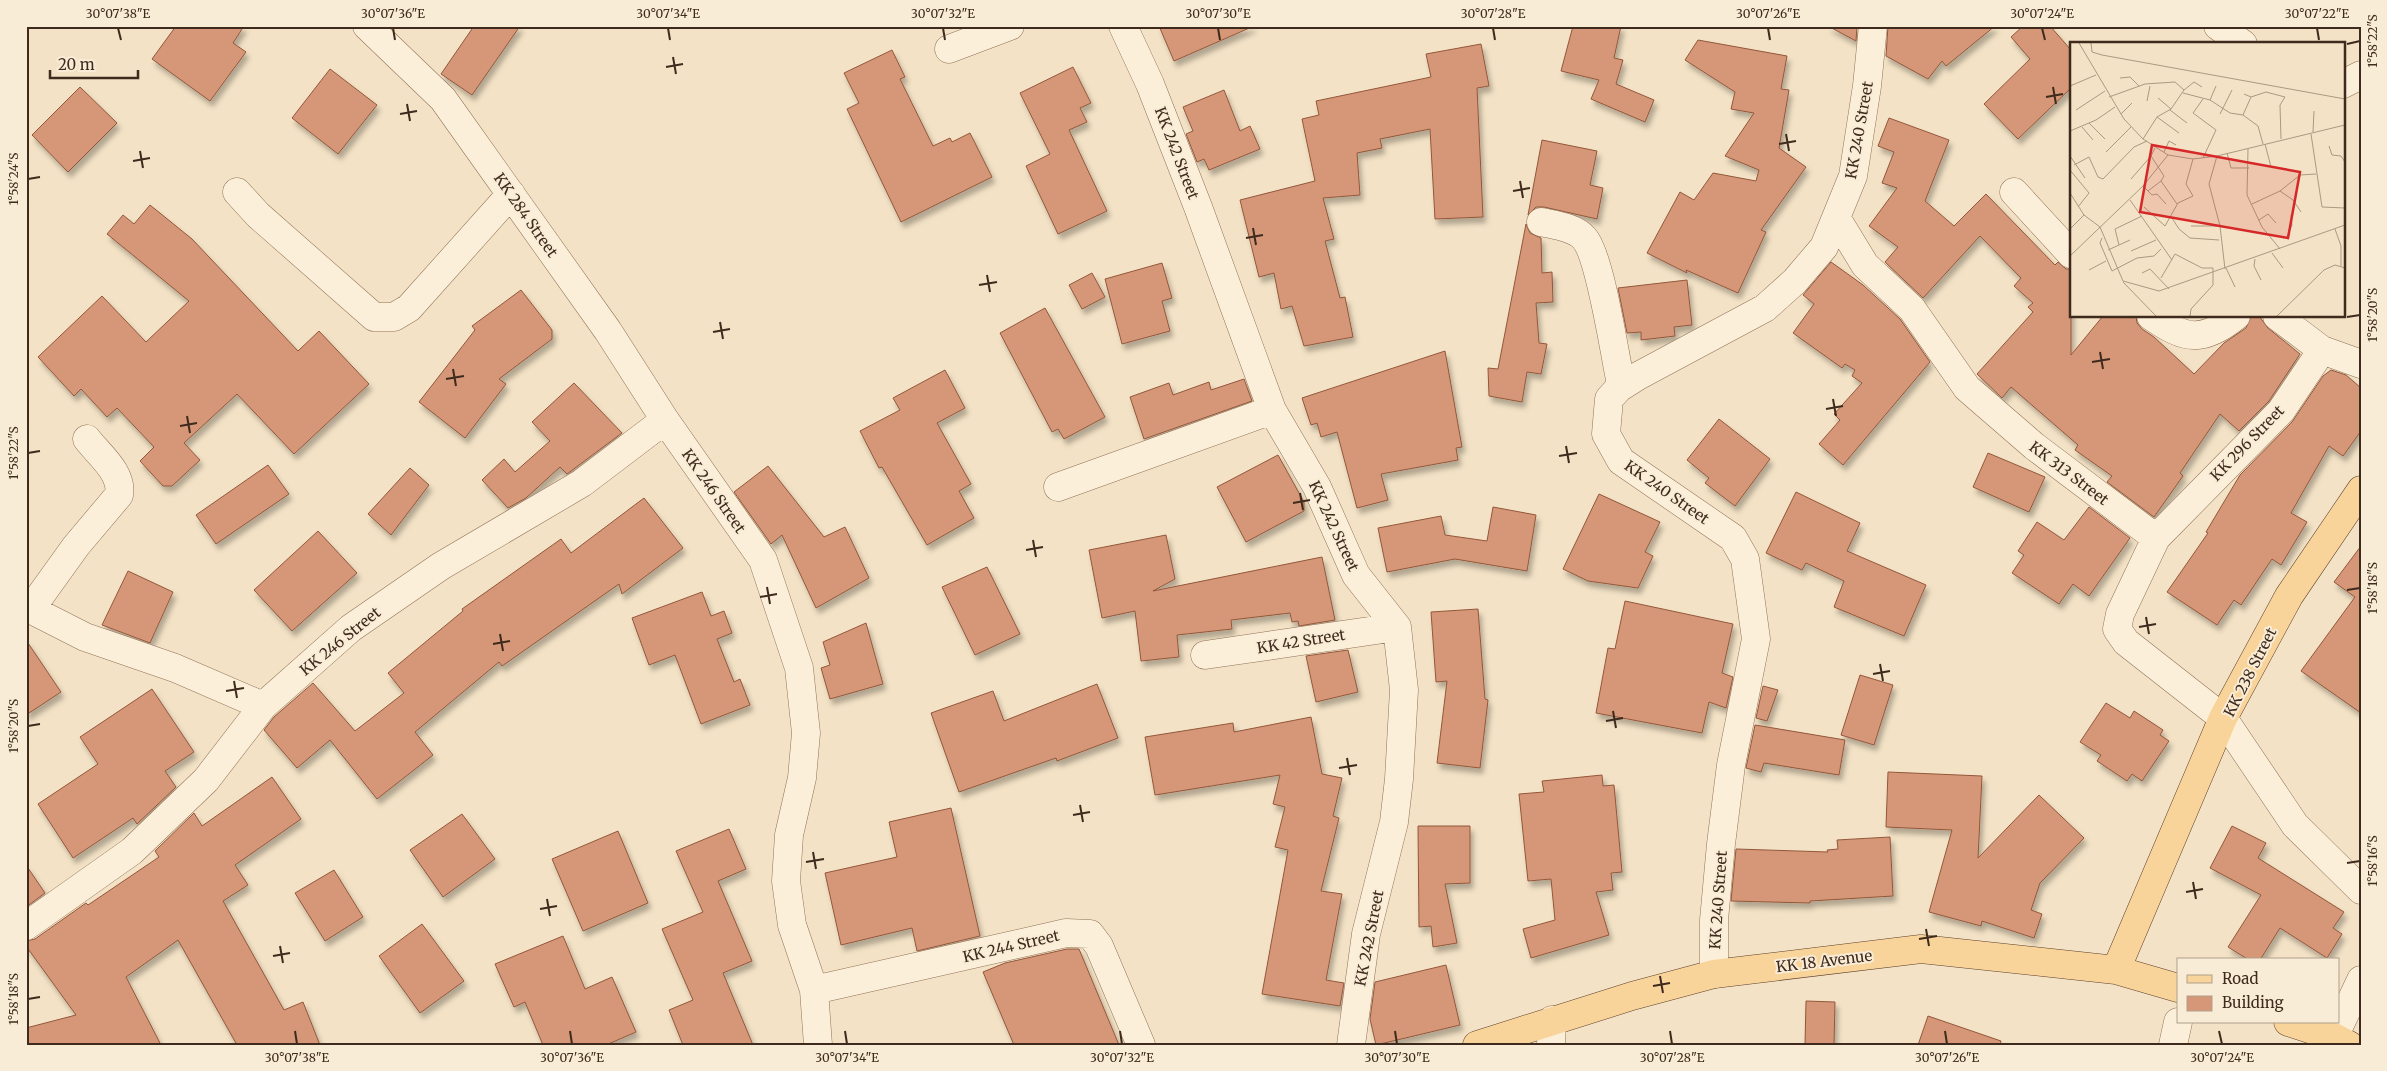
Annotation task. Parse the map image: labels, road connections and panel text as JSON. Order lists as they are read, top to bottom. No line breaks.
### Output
{"streets":{"main road":["KK 238 Street","KK 18 Avenue"],"street":["KK 240 Street","KK 242 Street","KK 284 Street","KK 296 Street","KK 313 Street","KK 246 Street","KK 42 Street","KK 244 Street"]},"crossings":[["KK 240 Street","KK 313 Street"],["KK 240 Street","KK 18 Avenue"],["KK 242 Street","KK 42 Street"],["KK 284 Street","KK 246 Street"],["KK 296 Street","KK 313 Street"],["KK 246 Street","KK 244 Street"]],"legend":["Road","Building"],"scale_bar":"20 m","coordinates":["30°07'38\"E","30°07'36\"E","30°07'34\"E","30°07'32\"E","30°07'30\"E","30°07'28\"E","30°07'26\"E","30°07'24\"E","30°07'22\"E","1°58'22\"S","1°58'24\"S","1°58'20\"S","1°58'18\"S","1°58'16\"S"]}
